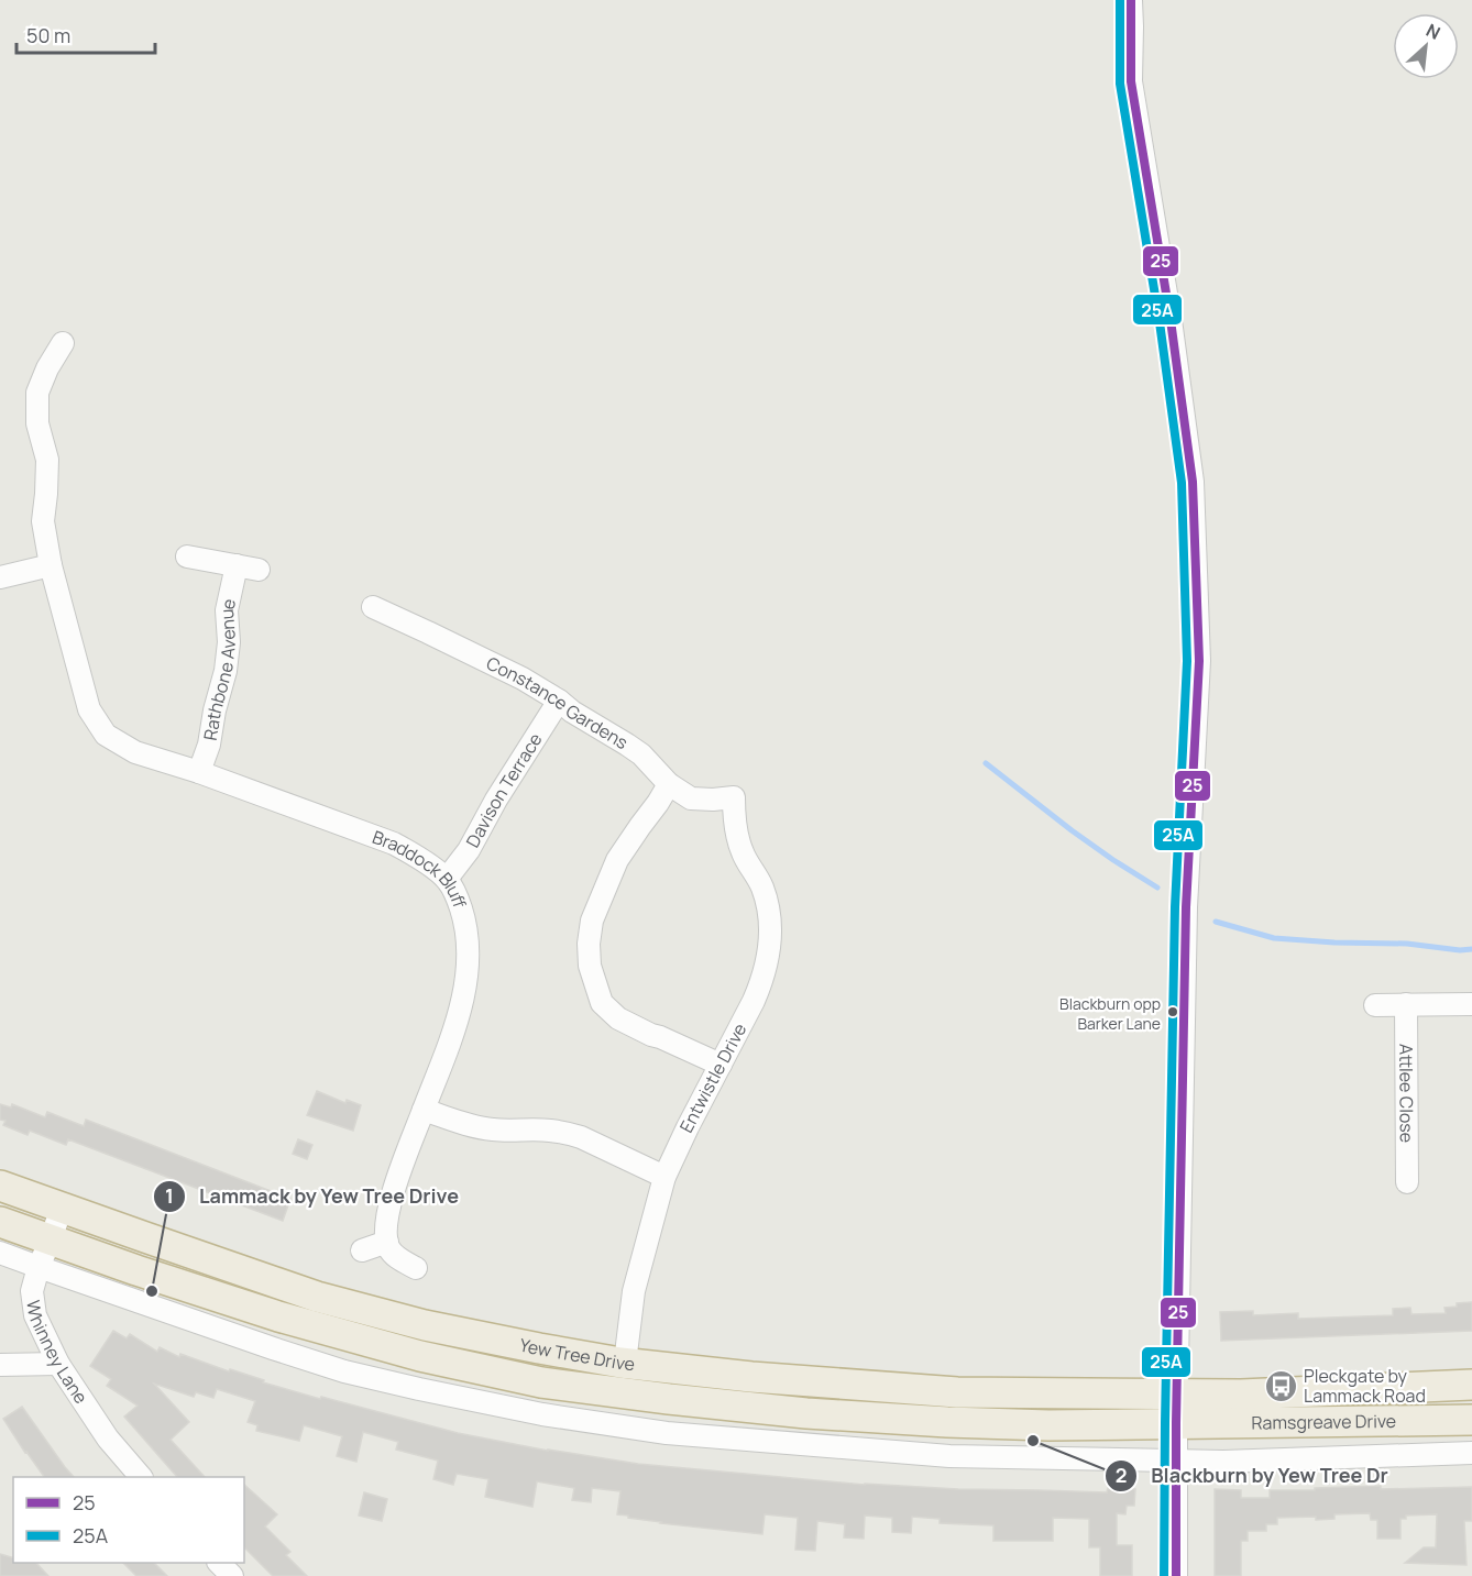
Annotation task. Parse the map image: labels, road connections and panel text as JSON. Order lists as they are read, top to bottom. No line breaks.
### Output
{"streets":{"highway":["Yew Tree Drive","Ramsgreave Drive"],"street":["Rathbone Avenue","Constance Gardens","Davison Terrace","Braddock Bluff","Entwistle Drive","Attlee Close","Whinney Lane"]},"crossings":[["Rathbone Avenue","Braddock Bluff"],["Constance Gardens","Davison Terrace"],["Constance Gardens","Entwistle Drive"],["Davison Terrace","Braddock Bluff"],["Entwistle Drive","Yew Tree Drive"],["Whinney Lane","Yew Tree Drive"],["Yew Tree Drive","Ramsgreave Drive"]],"places":{"other":["Blackburn opp Barker Lane","Lammack by Yew Tree Drive","Blackburn by Yew Tree Dr"],"bus stop":["Pleckgate by Lammack Road"]},"lines":["transit line 25","transit line 25A"],"legend":["25","25A"],"scale_bar":"50 m","north":"top right"}
